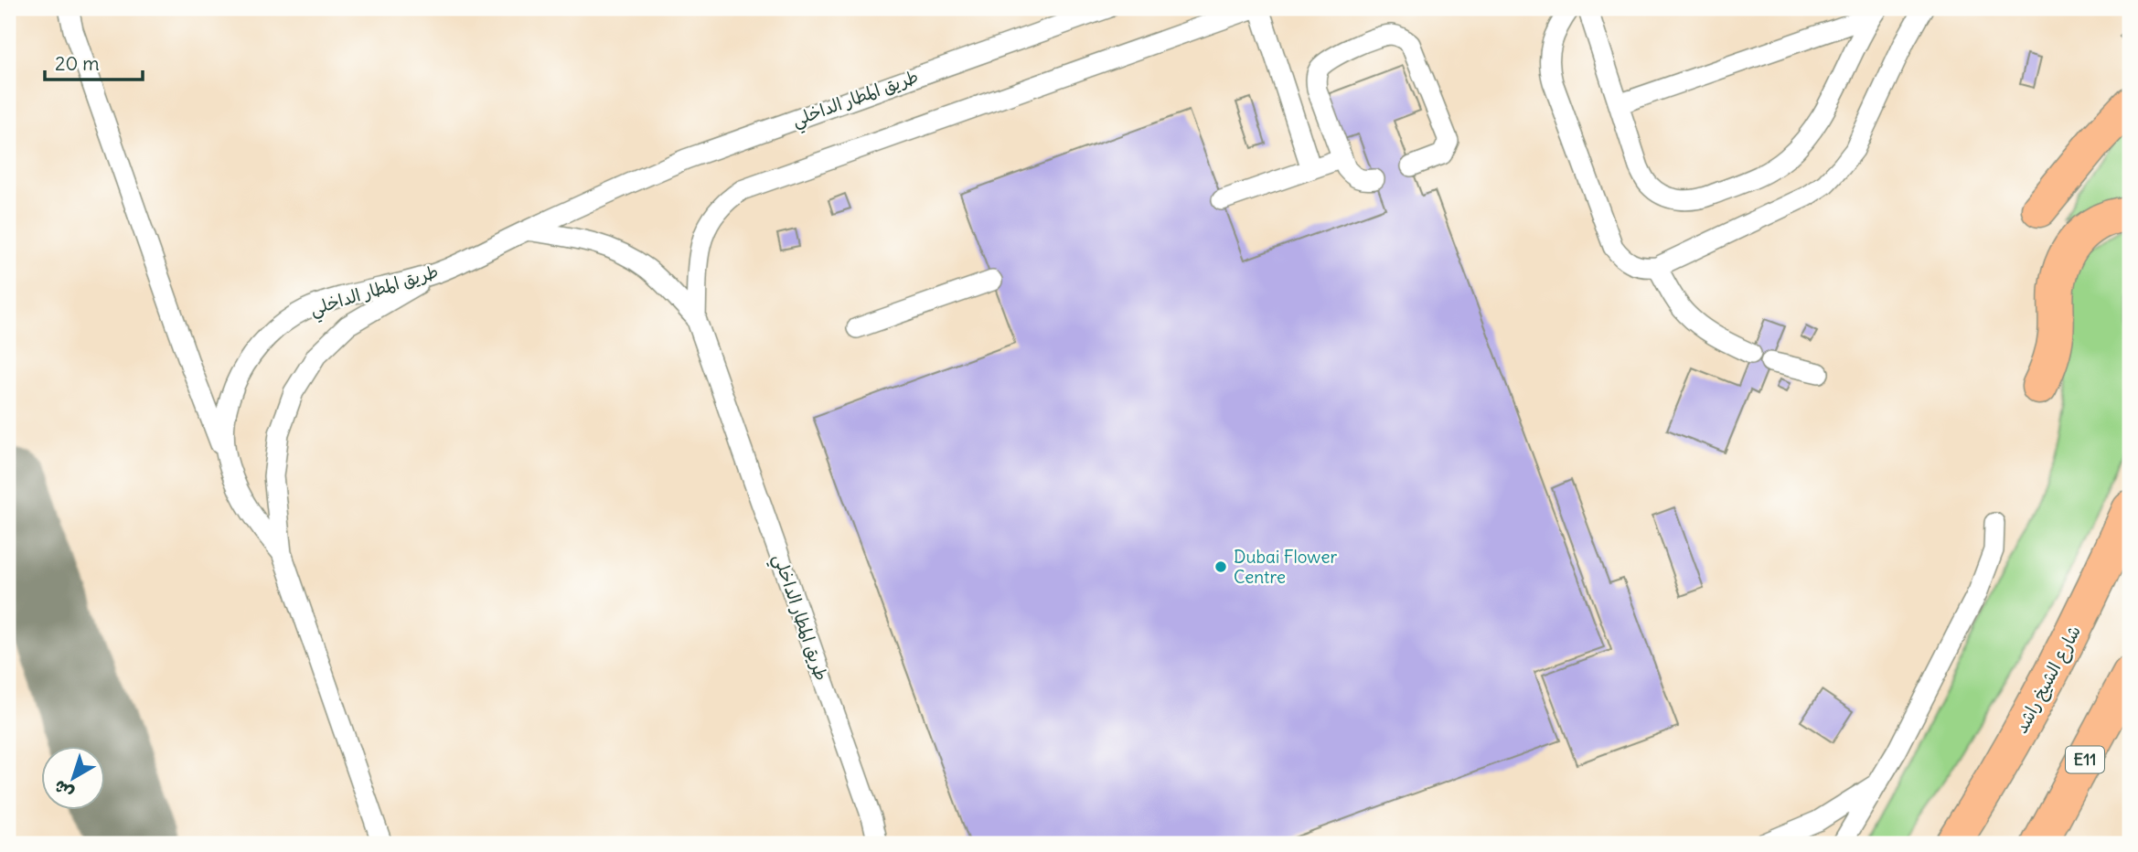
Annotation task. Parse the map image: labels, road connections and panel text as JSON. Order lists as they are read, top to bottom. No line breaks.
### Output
{"streets":{"main road":["شارع الشيخ راشد","E11"],"lane":["طريق المطار الداخلي"]},"places":["Dubai Flower Centre"],"scale_bar":"20 m","north":"bottom left"}
